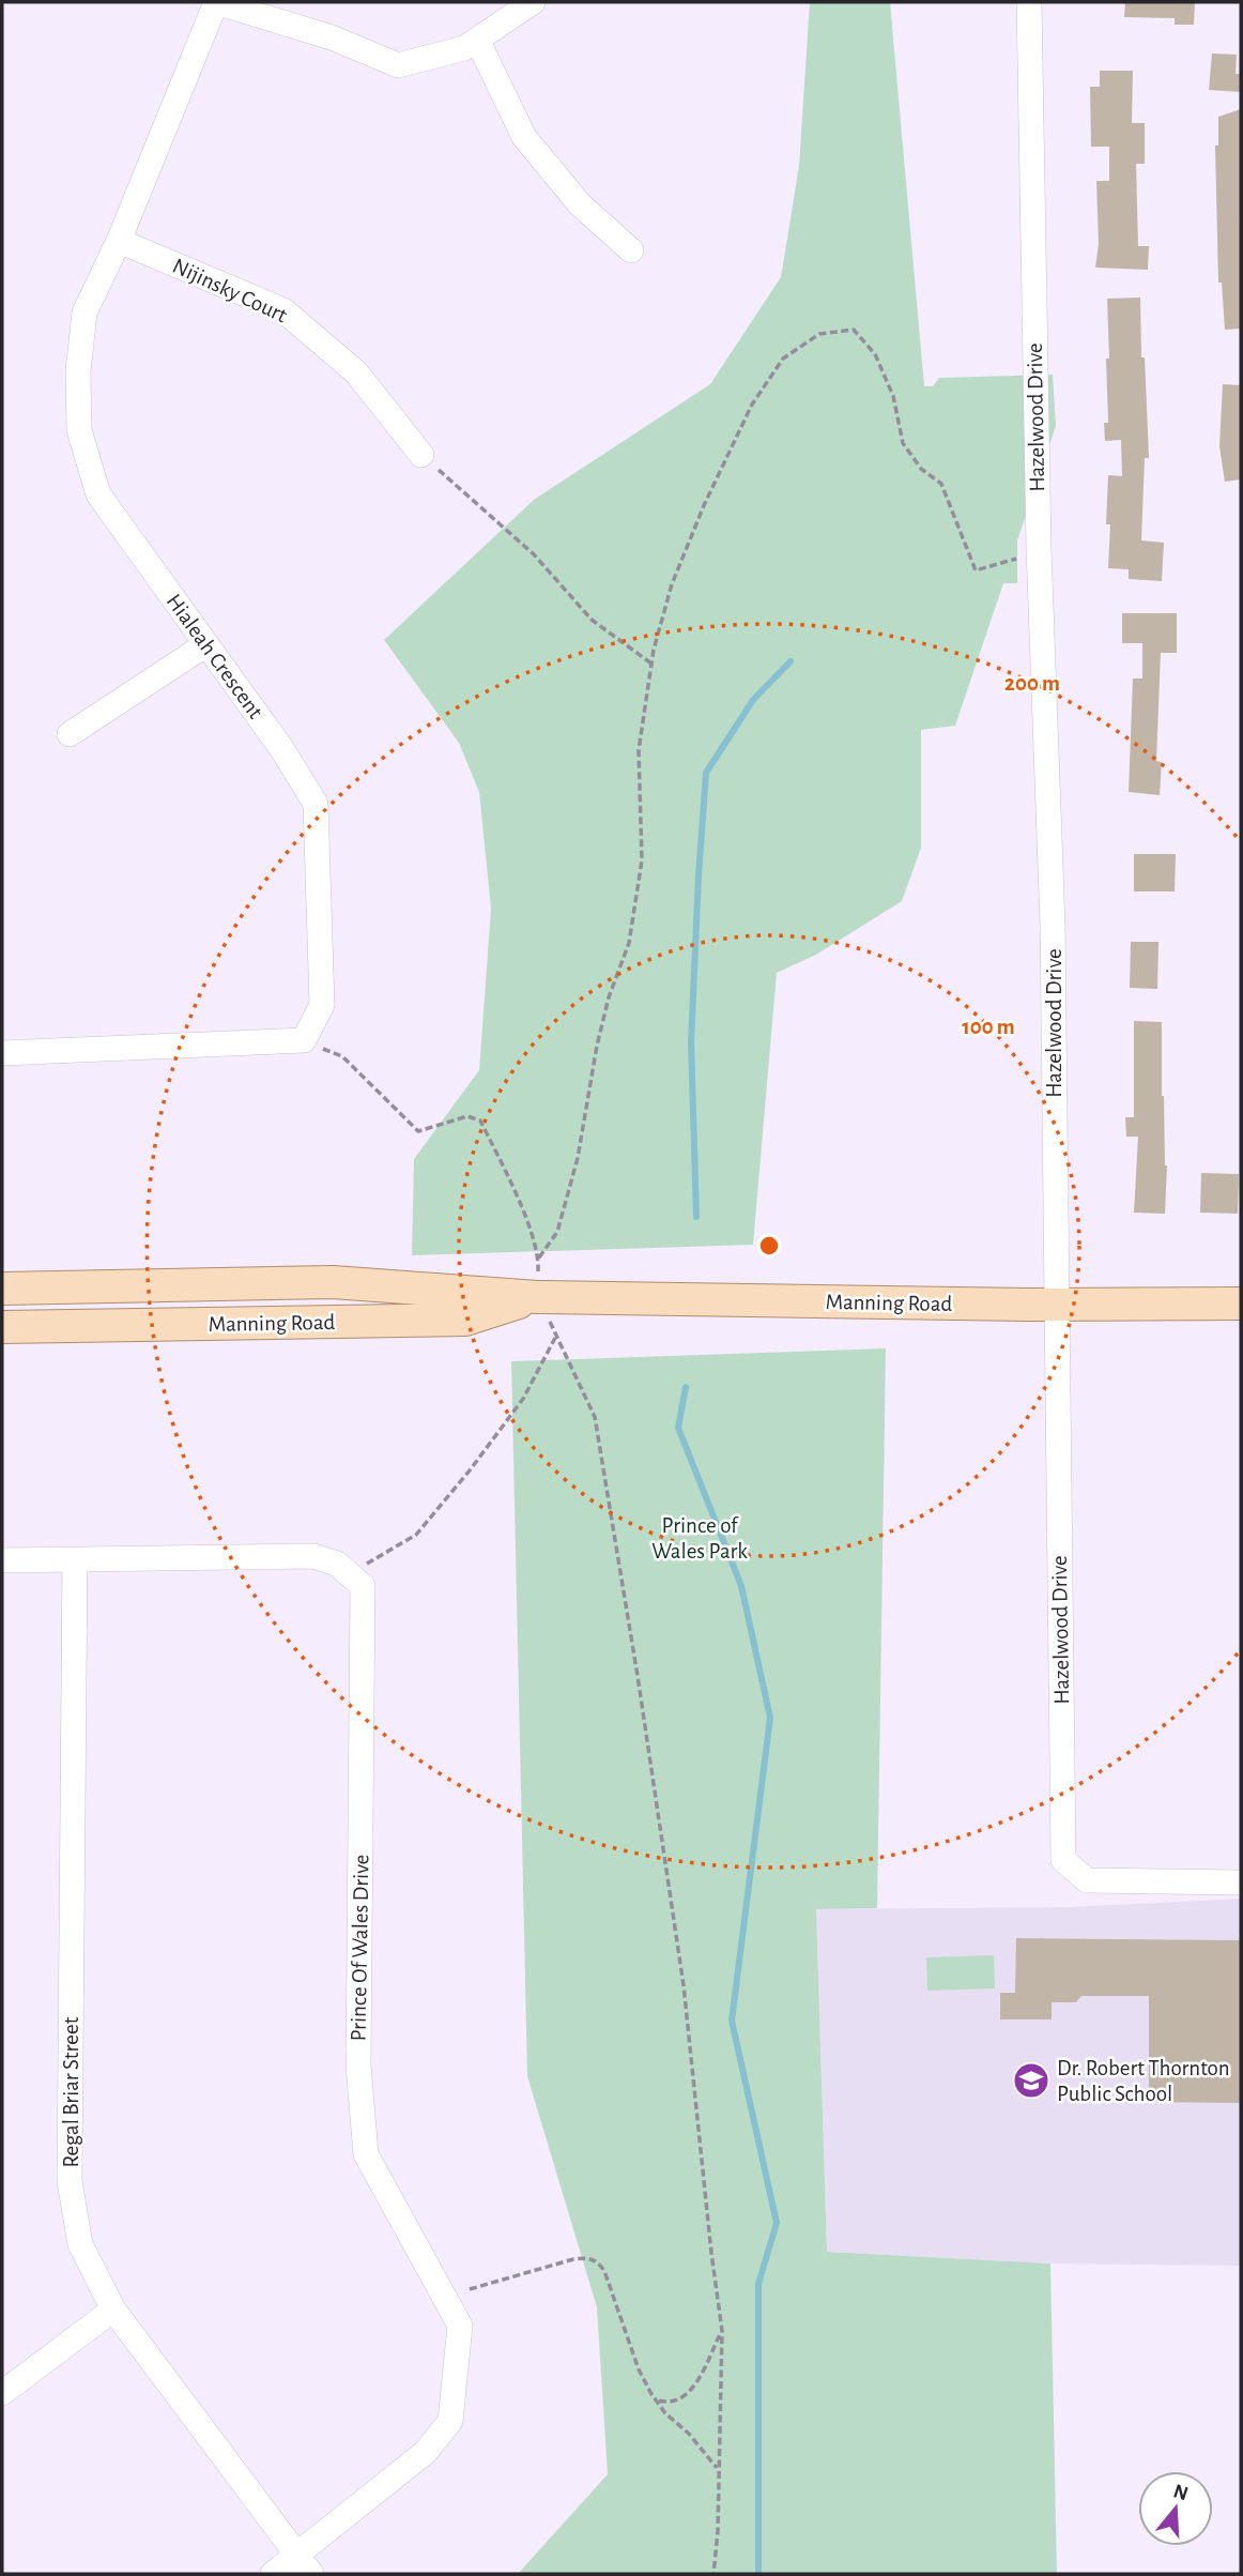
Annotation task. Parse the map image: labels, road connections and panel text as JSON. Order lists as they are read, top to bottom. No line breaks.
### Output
{"streets":{"main road":["Manning Road"],"street":["Nijinsky Court","Hazelwood Drive","Hialeah Crescent","Prince Of Wales Drive","Regal Briar Street"]},"crossings":[["Nijinsky Court","Hialeah Crescent"],["Hazelwood Drive","Manning Road"],["Prince Of Wales Drive","Regal Briar Street"]],"parks":["Prince of Wales Park"],"places":{"school or university":["Dr. Robert Thornton Public School"]},"north":"top","rings":["200 m","100 m"]}
